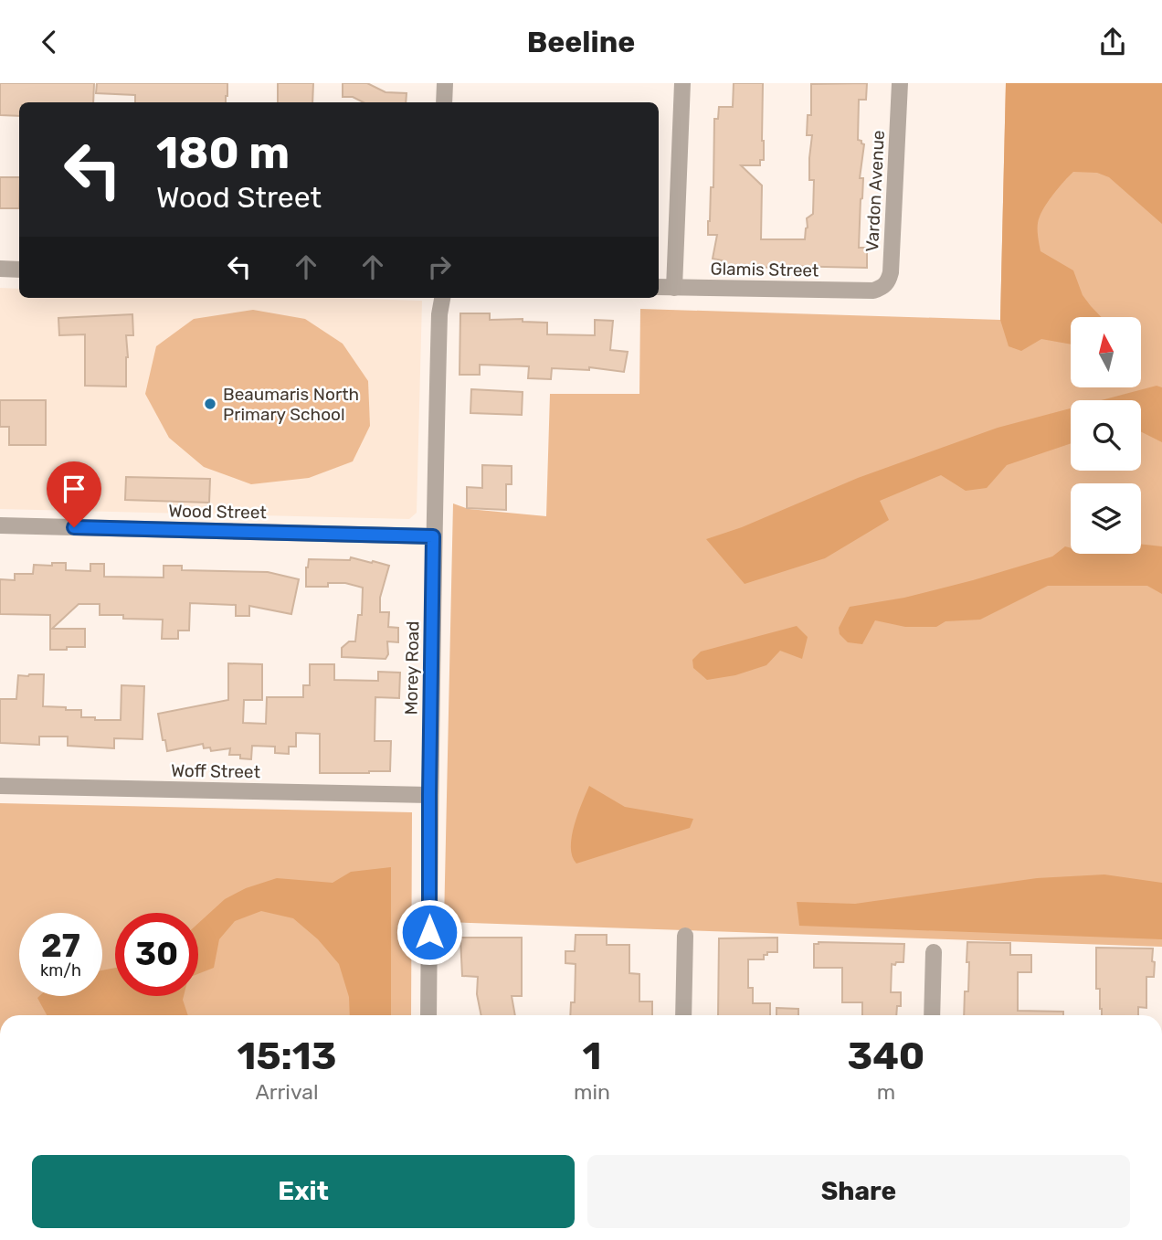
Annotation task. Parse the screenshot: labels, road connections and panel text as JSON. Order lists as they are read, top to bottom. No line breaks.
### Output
{"streets":{"street":["Vardon Avenue","Glamis Street","Wood Street","Morey Road","Woff Street"]},"crossings":[["Vardon Avenue","Glamis Street"],["Wood Street","Morey Road"],["Morey Road","Woff Street"]],"places":["Beaumaris North Primary School"],"north":"top","page":{"header":"Beeline","turn":["180 m","Wood Street"],"speed":"27 km/h","limit":"30","eta":["15:13","Arrival","1","min","340","m"],"buttons":["Exit","Share"]}}
